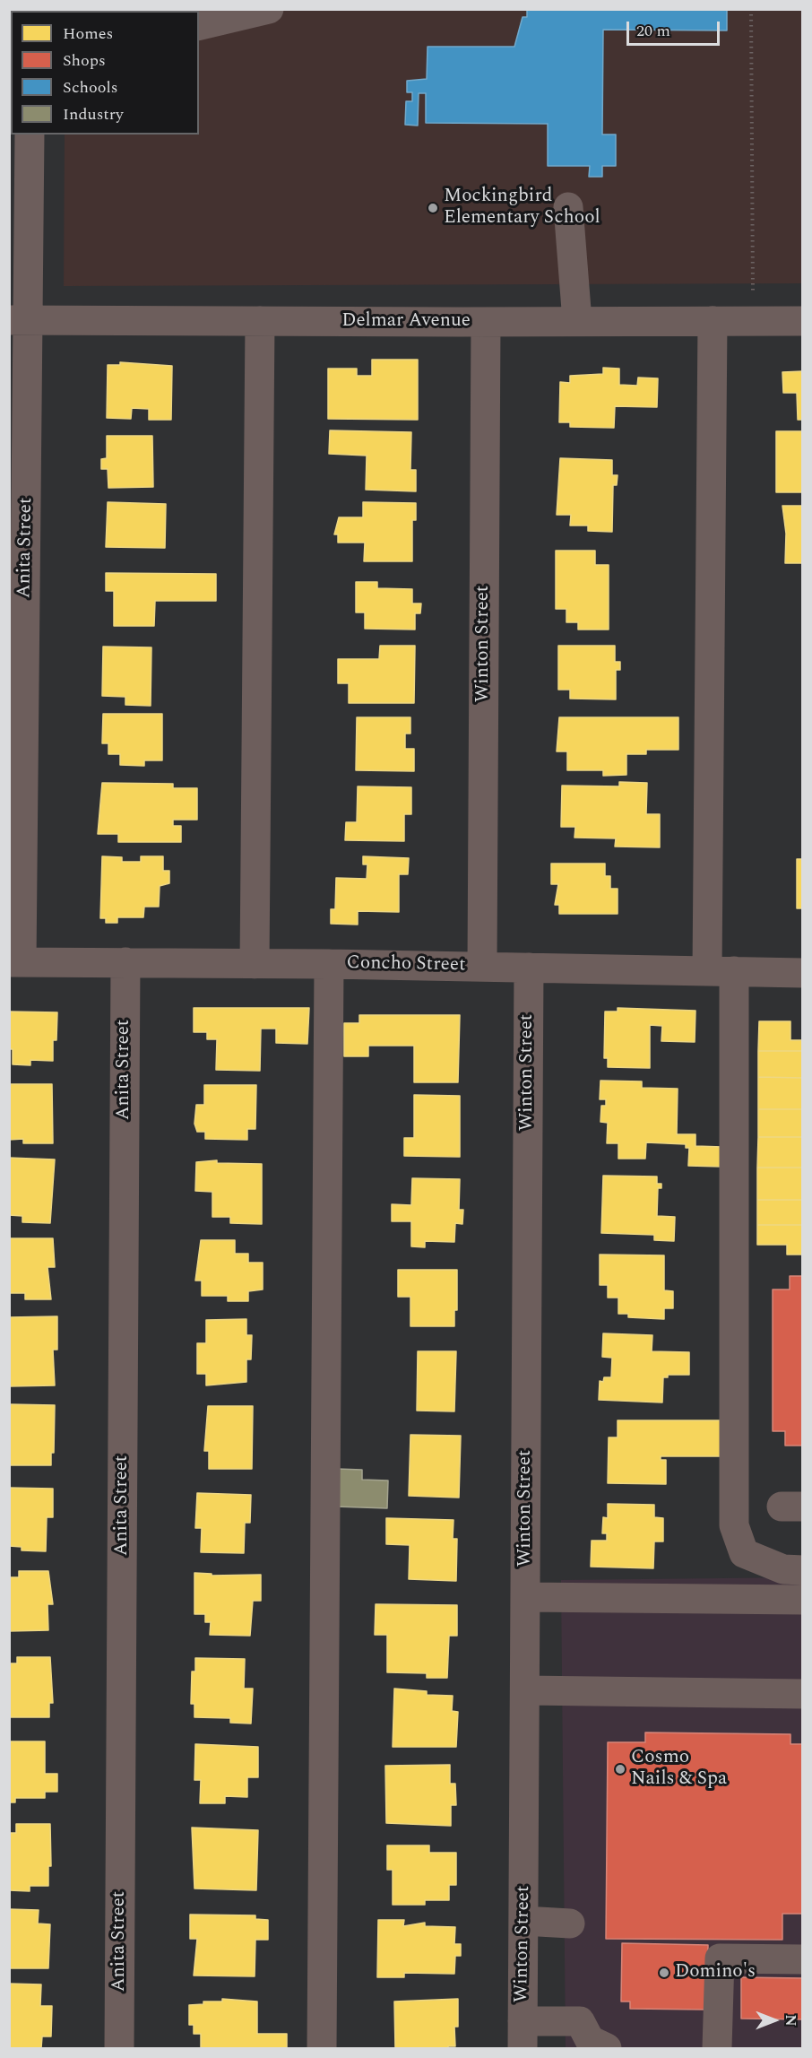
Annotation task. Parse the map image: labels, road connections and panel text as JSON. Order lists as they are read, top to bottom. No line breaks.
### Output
{"streets":{"street":["Delmar Avenue","Anita Street","Winton Street","Concho Street"]},"crossings":[["Delmar Avenue","Anita Street"],["Delmar Avenue","Winton Street"],["Anita Street","Concho Street"],["Winton Street","Concho Street"]],"places":["Mockingbird Elementary School","Cosmo Nails & Spa","Domino's"],"legend":["Homes","Shops","Schools","Industry"],"scale_bar":"20 m","north":"right"}
